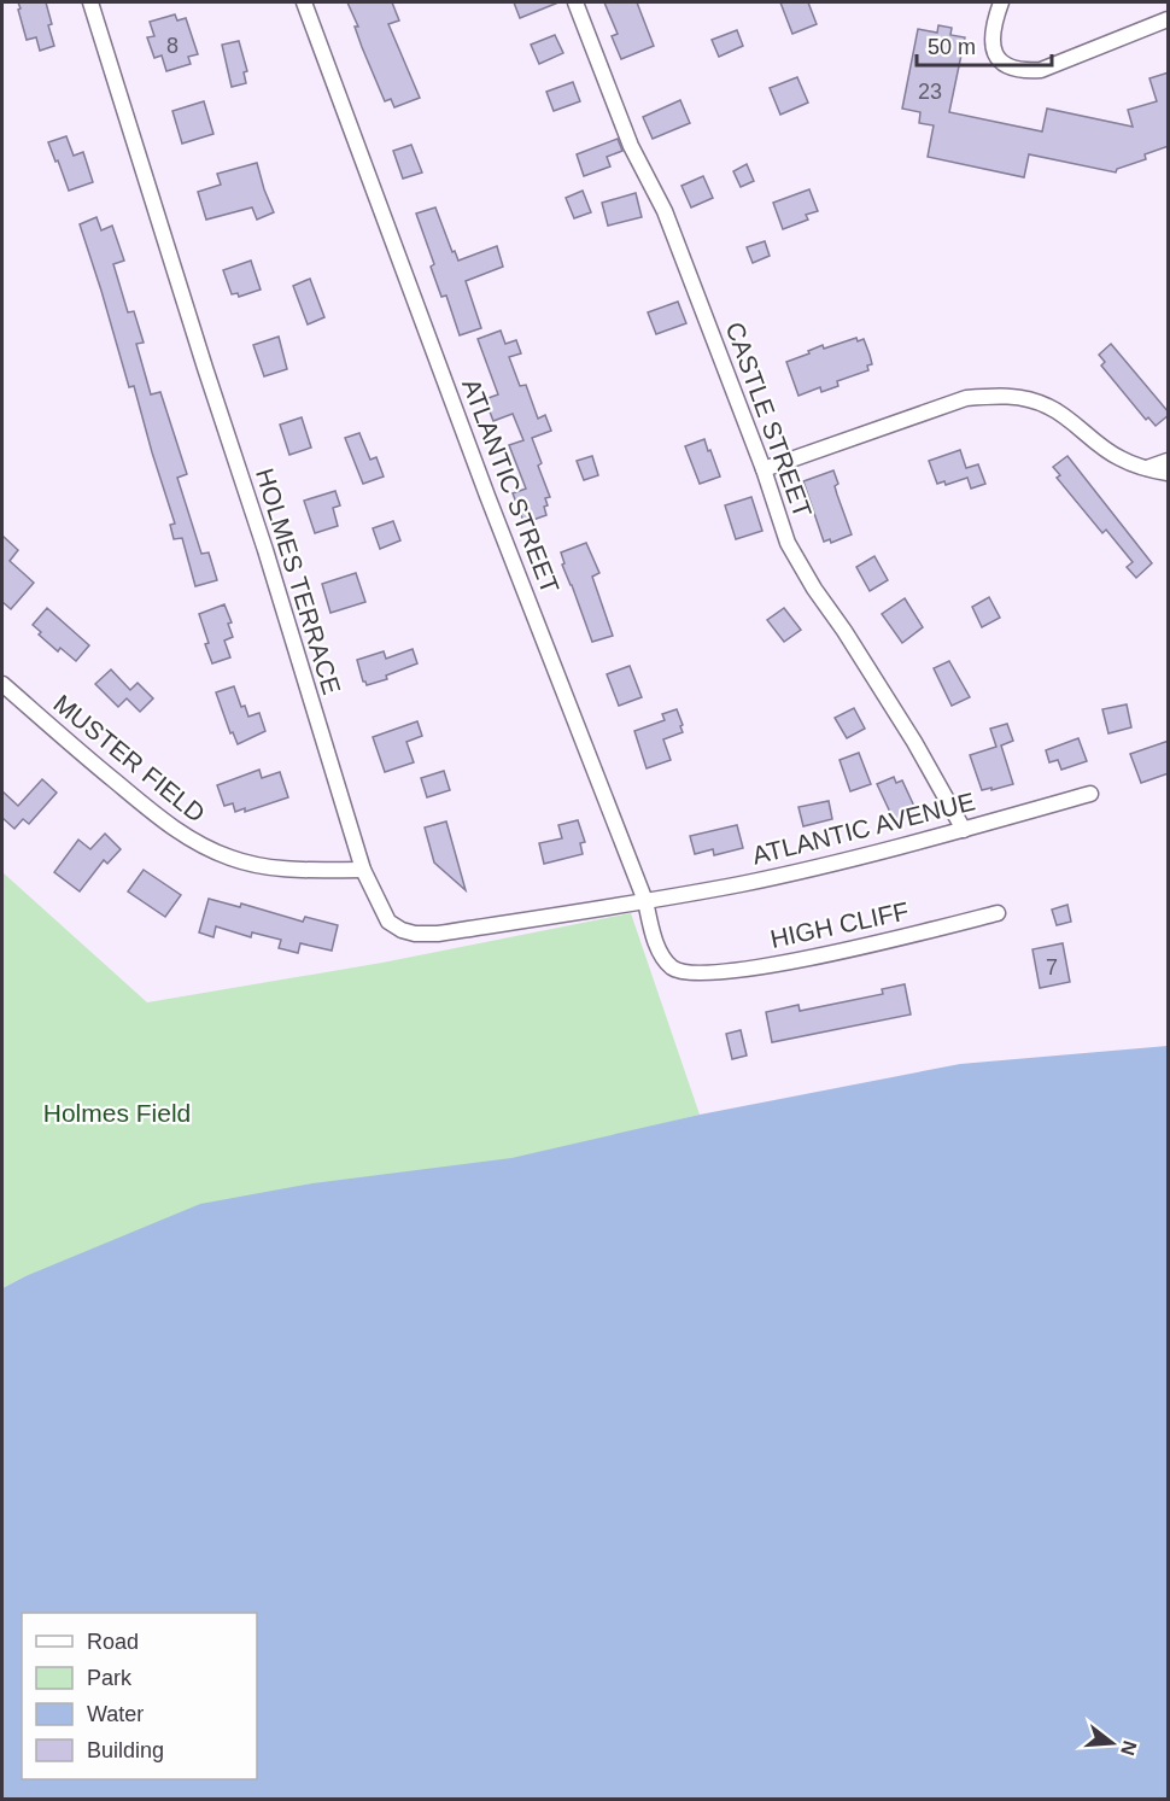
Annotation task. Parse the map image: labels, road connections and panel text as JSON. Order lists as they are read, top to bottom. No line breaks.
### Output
{"streets":{"street":["CASTLE STREET","ATLANTIC STREET","HOLMES TERRACE","MUSTER FIELD","ATLANTIC AVENUE","HIGH CLIFF"]},"crossings":[["CASTLE STREET","ATLANTIC AVENUE"],["ATLANTIC STREET","HOLMES TERRACE"],["ATLANTIC STREET","ATLANTIC AVENUE"],["ATLANTIC STREET","HIGH CLIFF"],["HOLMES TERRACE","MUSTER FIELD"],["HOLMES TERRACE","ATLANTIC AVENUE"]],"parks":["Holmes Field"],"house_numbers":["8","23","7"],"legend":["Road","Park","Water","Building"],"scale_bar":"50 m","north":"right"}
